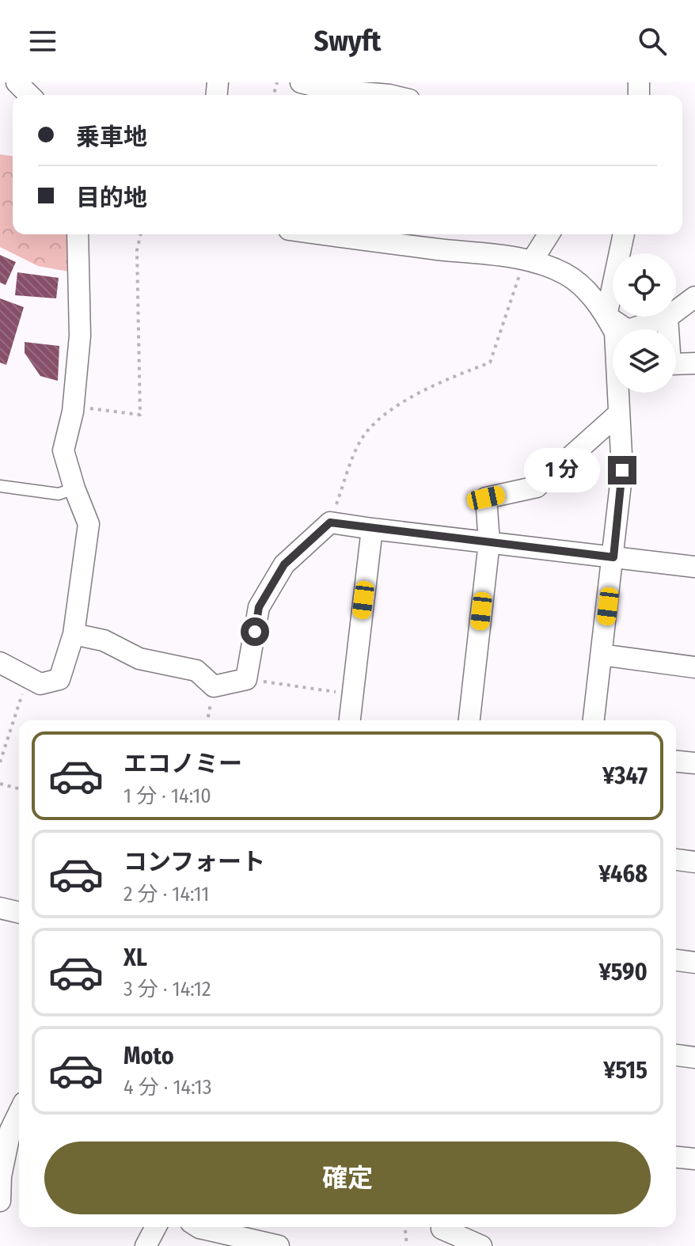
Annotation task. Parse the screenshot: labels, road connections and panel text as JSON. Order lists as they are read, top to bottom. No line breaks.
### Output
{"page":{"header":"Swyft","banner":["乗車地","目的地"],"bubble":"1 分","list":[{"name":"エコノミー","note":"1 分 · 14:10","value":"¥347"},{"name":"コンフォート","note":"2 分 · 14:11","value":"¥468"},{"name":"XL","note":"3 分 · 14:12","value":"¥590"},{"name":"Moto","note":"4 分 · 14:13","value":"¥515"}],"buttons":"確定"}}
